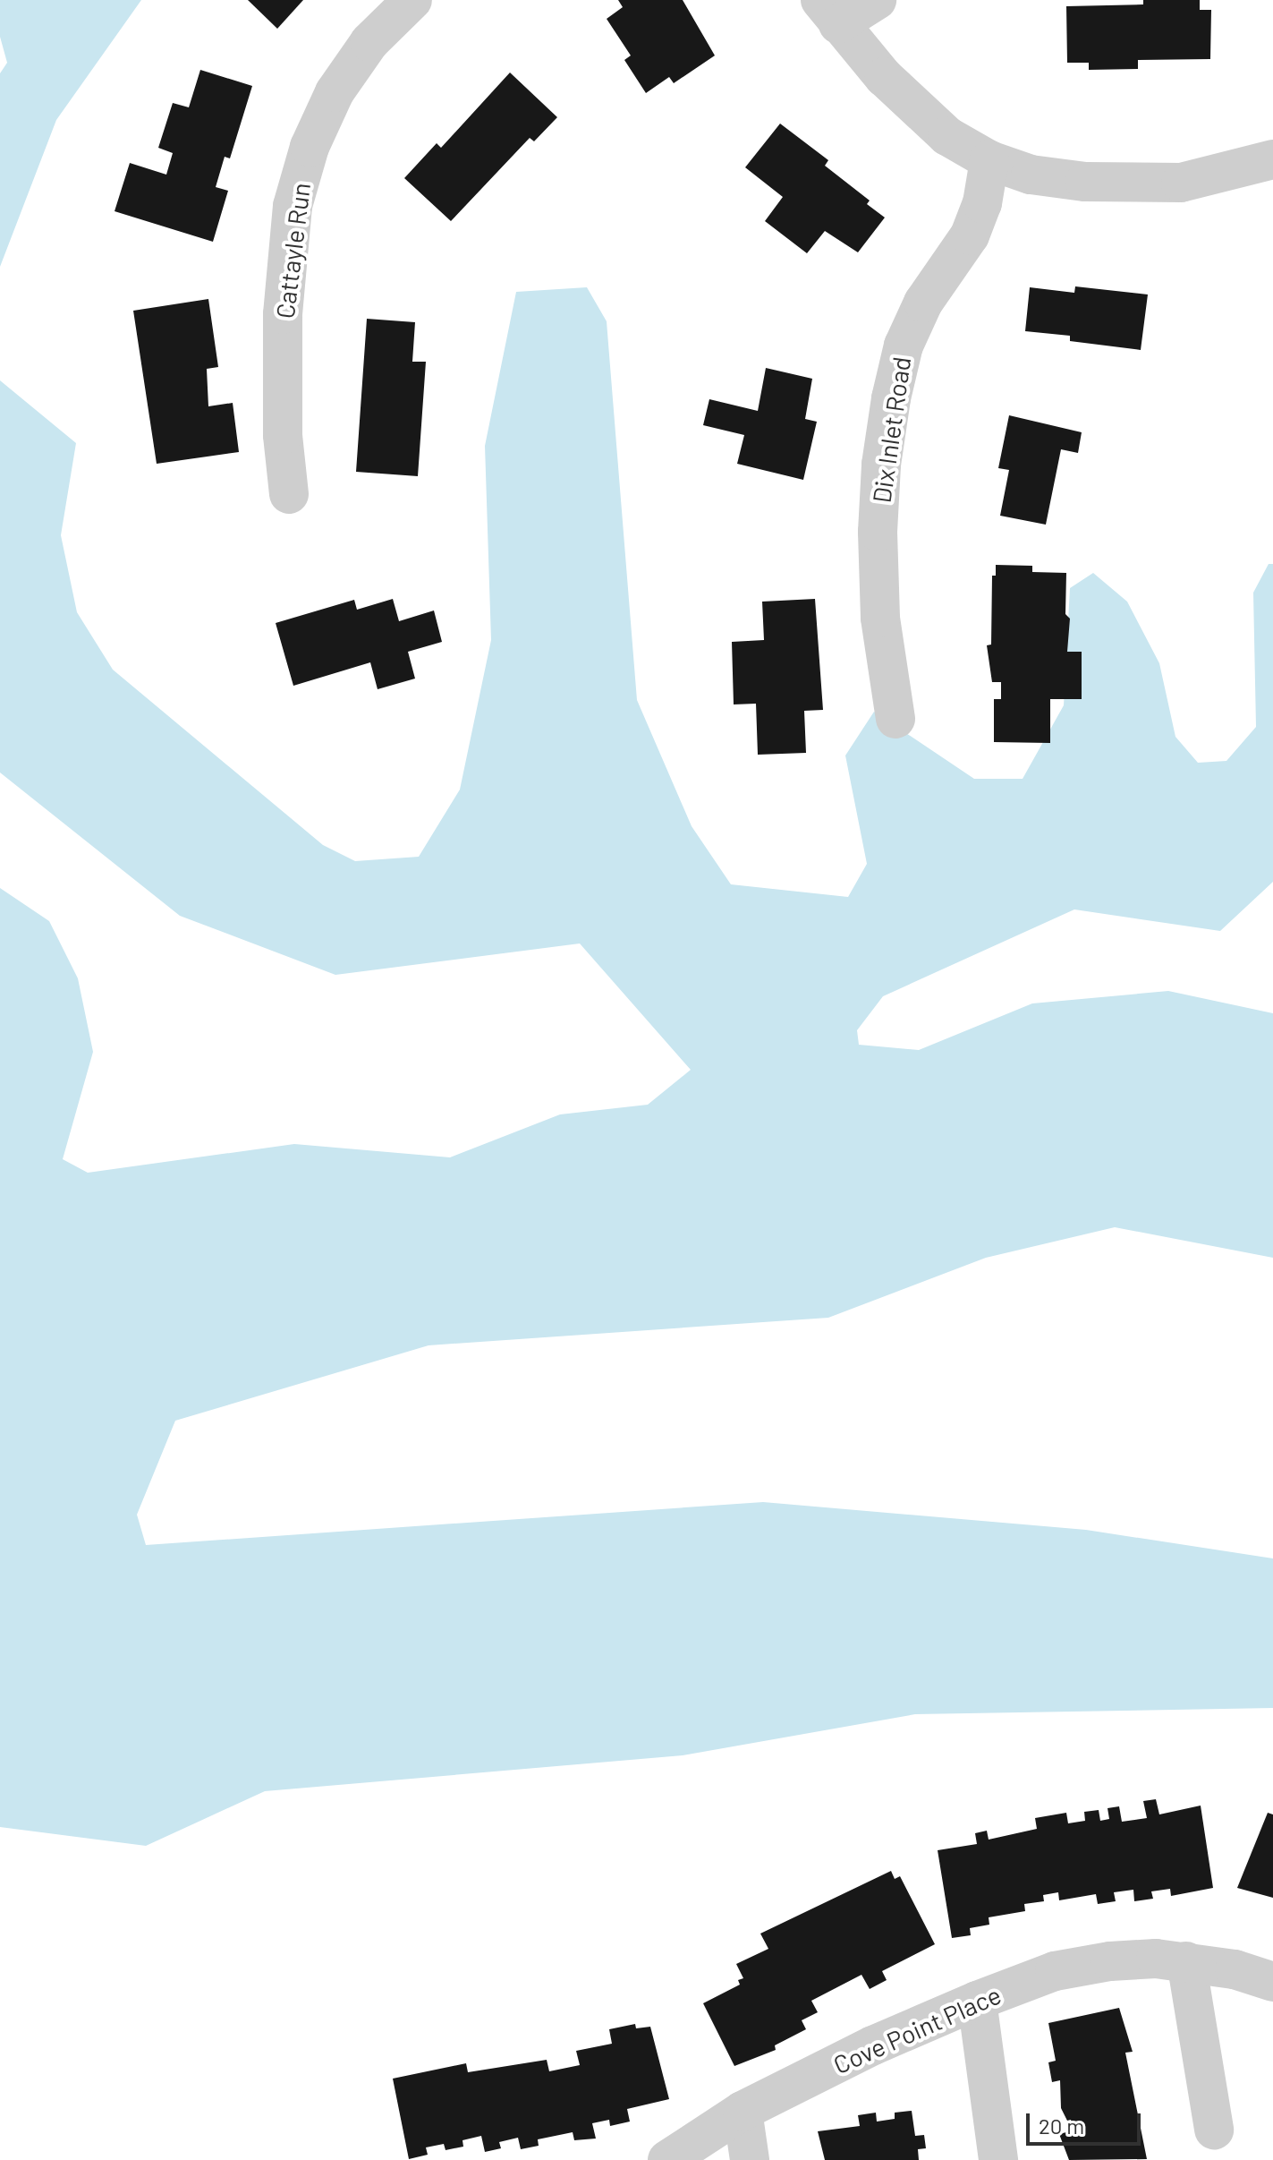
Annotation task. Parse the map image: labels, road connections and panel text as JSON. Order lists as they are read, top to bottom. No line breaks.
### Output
{"streets":{"street":["Cattayle Run","Dix Inlet Road","Cove Point Place"]},"scale_bar":"20 m"}
